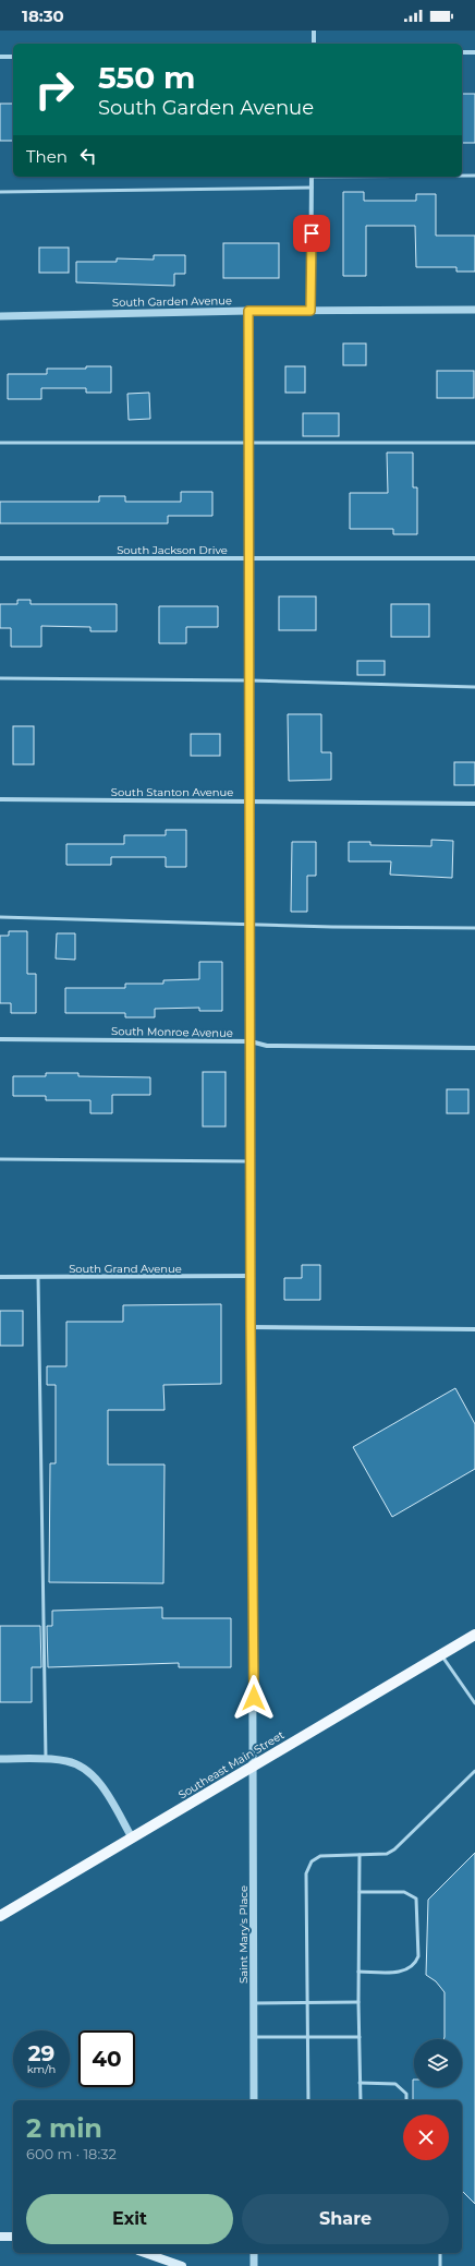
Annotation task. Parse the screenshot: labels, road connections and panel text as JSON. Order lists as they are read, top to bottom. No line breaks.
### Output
{"streets":{"main road":["Southeast Main Street"],"street":["South Garden Avenue","South Jackson Drive","South Stanton Avenue","South Monroe Avenue","South Grand Avenue","Saint Mary's Place"]},"crossings":[["South Garden Avenue","Saint Mary's Place"],["South Jackson Drive","Saint Mary's Place"],["South Stanton Avenue","Saint Mary's Place"],["South Monroe Avenue","Saint Mary's Place"],["South Grand Avenue","Saint Mary's Place"],["Southeast Main Street","Saint Mary's Place"]],"page":{"status":"18:30","turn":["550 m","South Garden Avenue"],"then":"Then","speed":"29 km/h","limit":"40","heading":["2 min","600 m · 18:32"],"buttons":["Exit","Share"]}}
